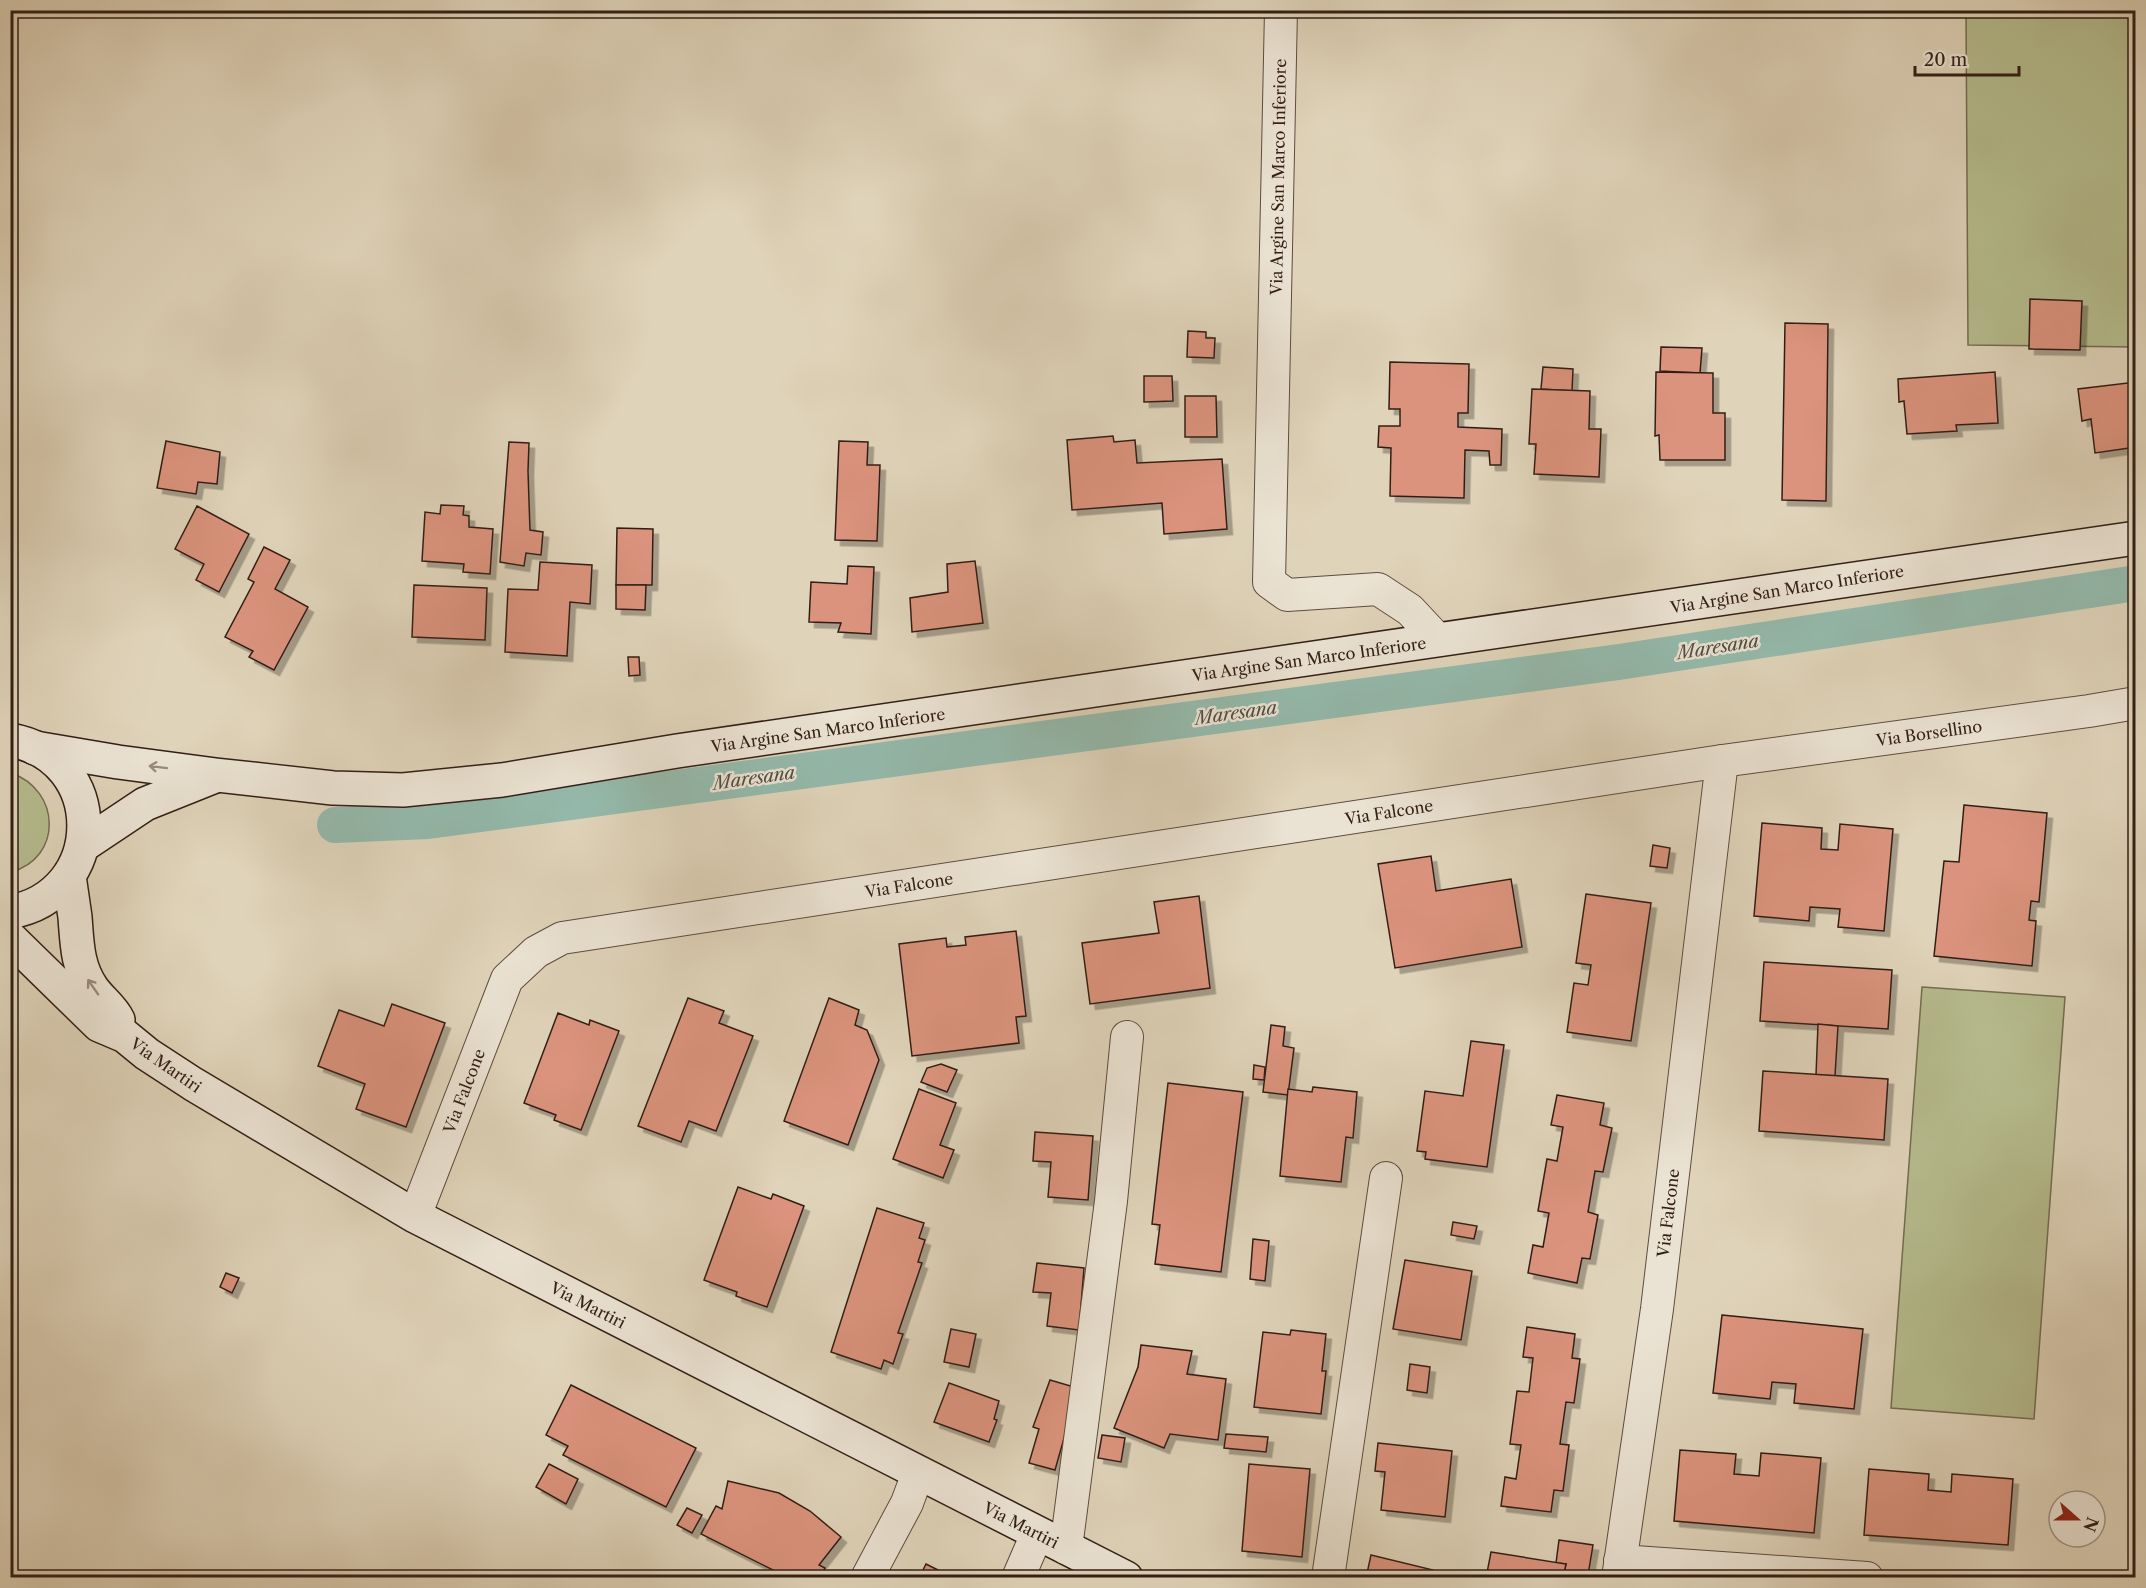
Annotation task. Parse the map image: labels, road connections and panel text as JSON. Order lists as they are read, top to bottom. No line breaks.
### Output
{"streets":{"street":["Via Argine San Marco Inferiore","Via Borsellino","Via Falcone","Via Martiri"]},"crossings":[["Via Argine San Marco Inferiore","Via Martiri"],["Via Borsellino","Via Falcone"],["Via Falcone","Via Martiri"]],"water":["Maresana"],"scale_bar":"20 m","north":"right"}
